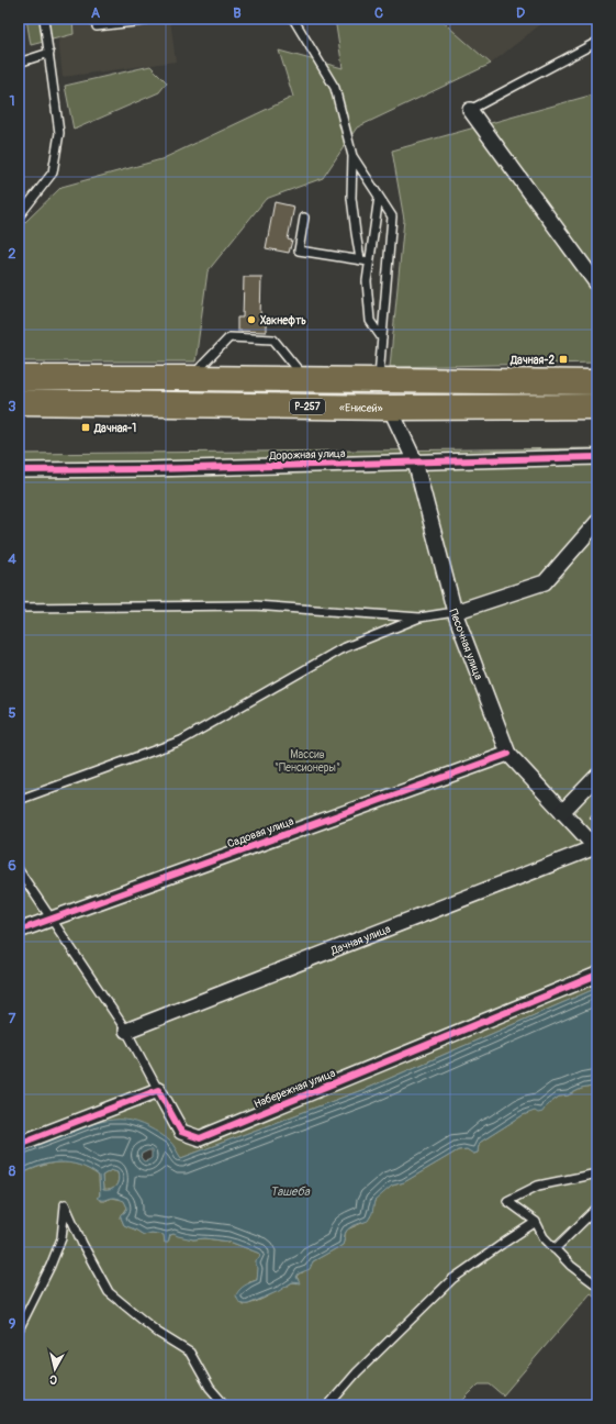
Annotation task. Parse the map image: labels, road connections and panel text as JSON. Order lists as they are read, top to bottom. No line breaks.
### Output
{"streets":{"highway":["Р-257","«Енисей»"],"street":["Дорожная улица","Песочная улица","Садовая улица","Дачная улица","Набережная улица"]},"crossings":[["«Енисей»","Песочная улица"],["Дорожная улица","Песочная улица"],["Песочная улица","Садовая улица"],["Песочная улица","Дачная улица"]],"water":["Ташеба"],"parks":["Массив \"Пенсионеры\""],"places":{"other":["Хакнефть"],"transit":["Дачная-2","Дачная-1"]},"north":"bottom","grid":{"columns":["A","B","C","D"],"rows":["1","2","3","4","5","6","7","8","9"]}}
